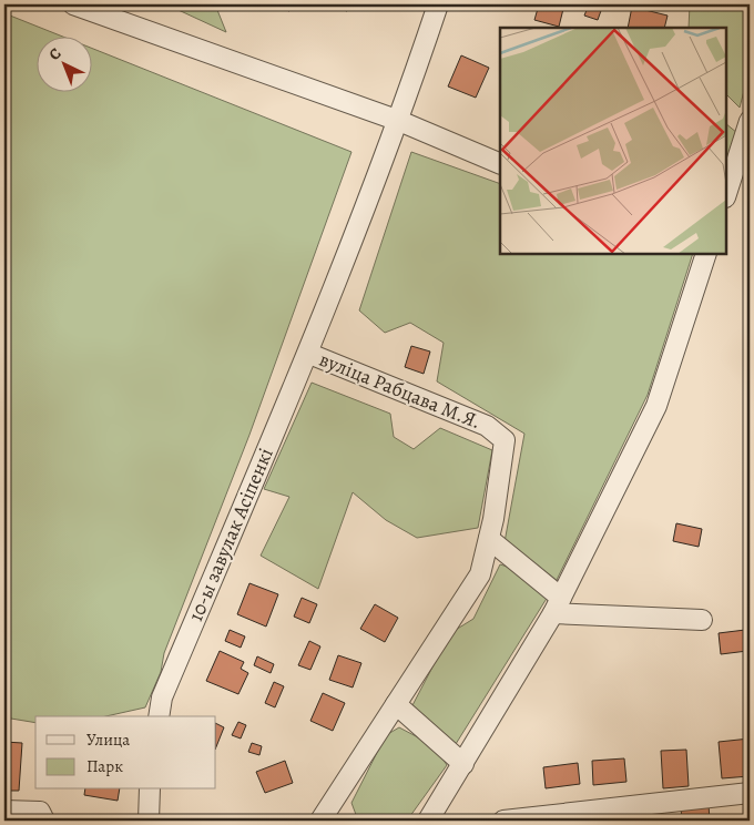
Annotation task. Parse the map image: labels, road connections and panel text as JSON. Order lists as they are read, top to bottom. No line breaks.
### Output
{"streets":{"street":["вуліца Рабцава М.Я.","10-ы завулак Асіпенкі"]},"crossings":[["вуліца Рабцава М.Я.","10-ы завулак Асіпенкі"]],"legend":["Улица","Парк"],"north":"top left"}
